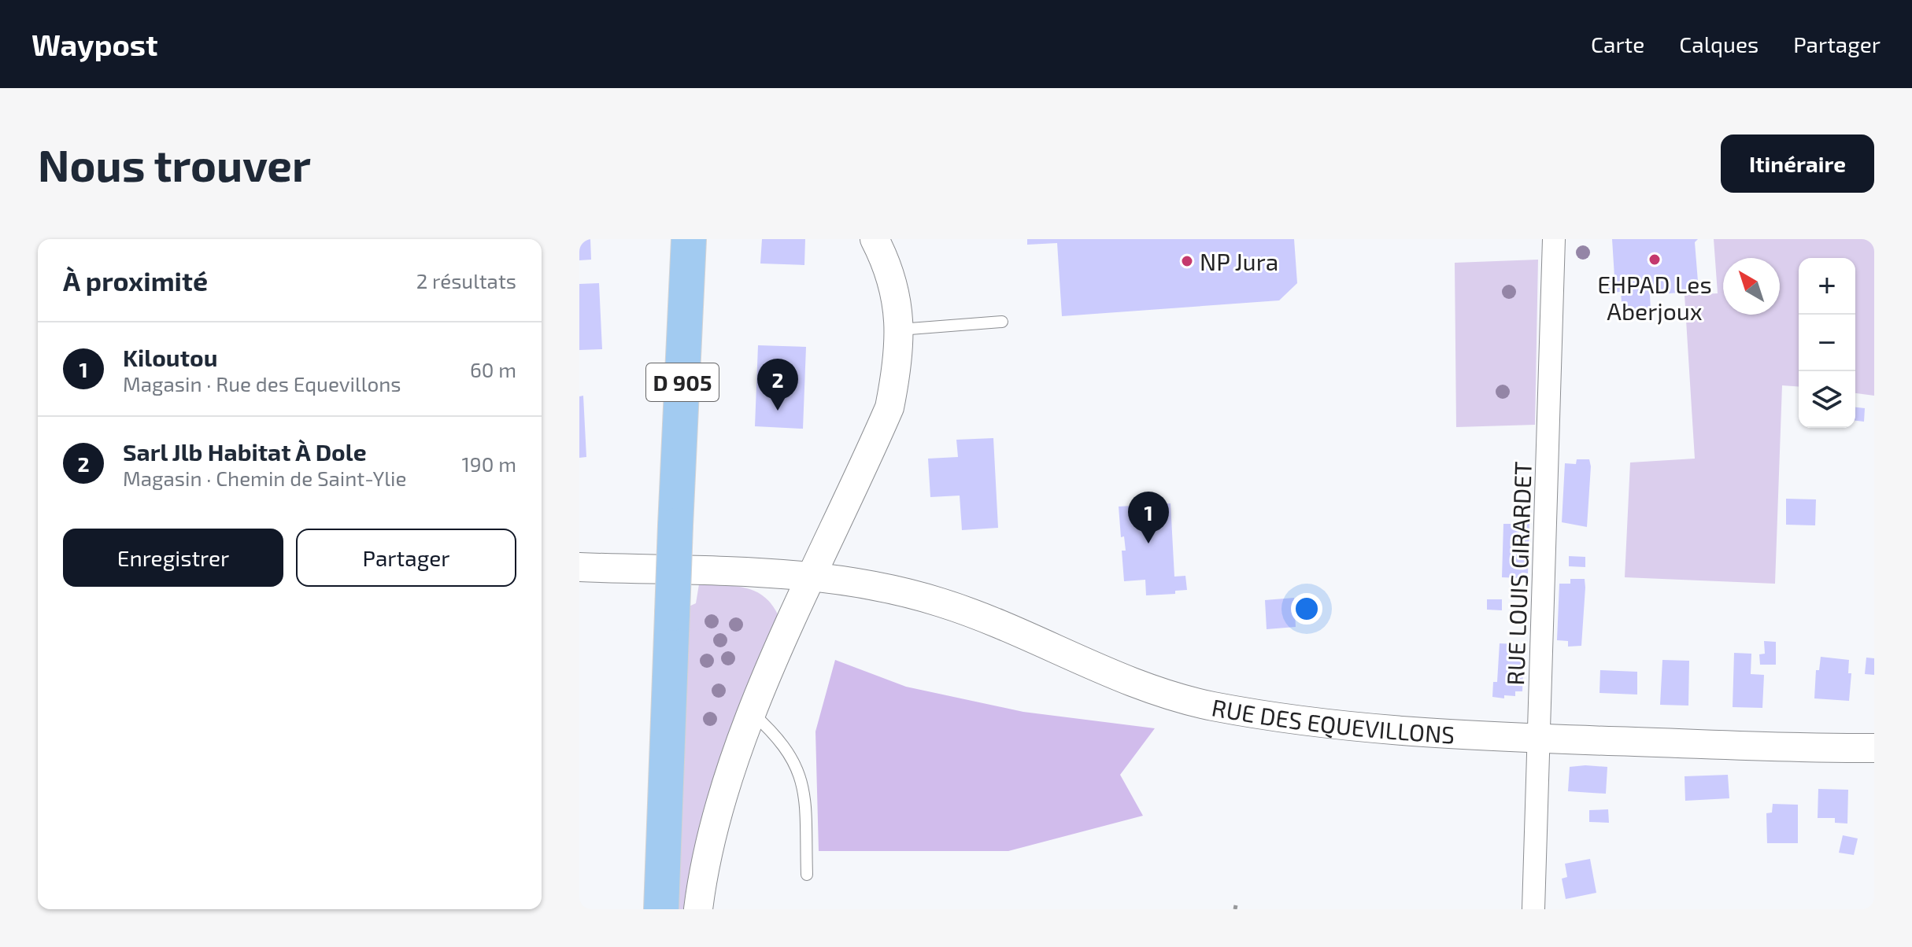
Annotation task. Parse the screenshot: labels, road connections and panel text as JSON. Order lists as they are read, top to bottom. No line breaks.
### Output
{"streets":{"main road":["D 905"],"street":["RUE LOUIS GIRARDET","RUE DES EQUEVILLONS"]},"crossings":[["RUE LOUIS GIRARDET","RUE DES EQUEVILLONS"]],"places":["EHPAD Les Aberjoux","NP Jura"],"north":"top left","page":{"header":"Waypost","nav":["Carte","Calques","Partager"],"buttons":["Itinéraire",["Enregistrer","Partager"]],"title":"Nous trouver","heading":["À proximité","2 résultats"],"map_buttons":["+","−"],"list":[{"mark":"1","name":"Kiloutou","note":"Magasin · Rue des Equevillons","value":"60 m"},{"mark":"2","name":"Sarl Jlb Habitat À Dole","note":"Magasin · Chemin de Saint-Ylie","value":"190 m"}],"pins":["2","1"]}}
